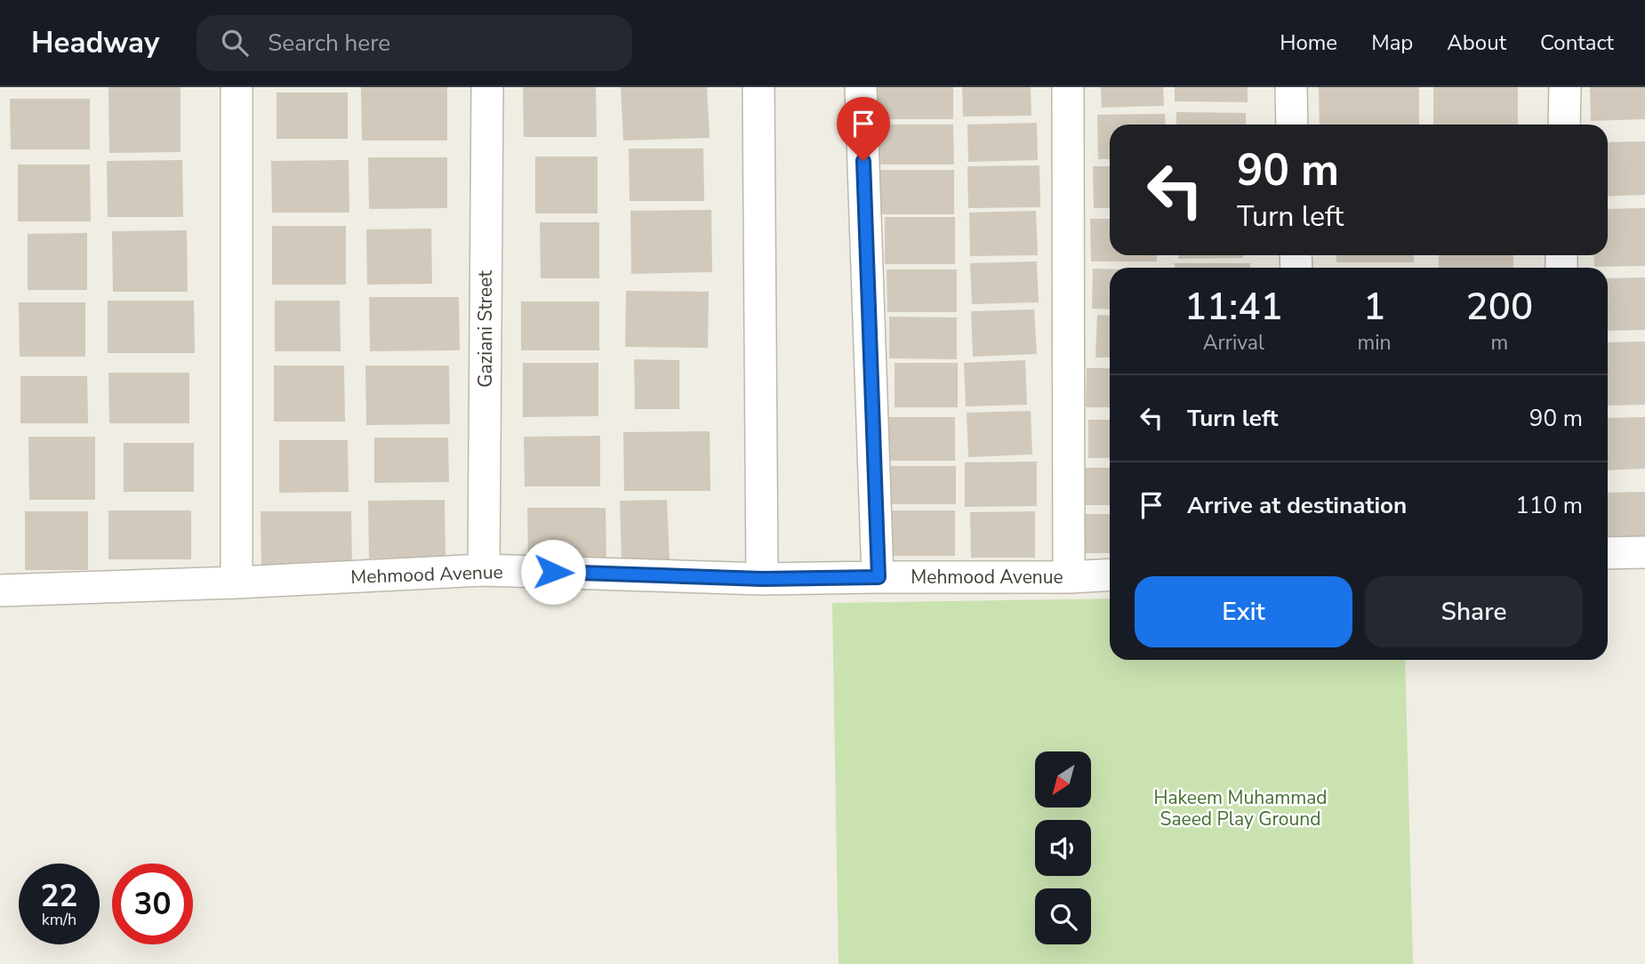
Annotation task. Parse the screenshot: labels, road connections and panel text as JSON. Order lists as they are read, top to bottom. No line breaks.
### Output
{"streets":{"street":["Gaziani Street","Mehmood Avenue"]},"crossings":[["Gaziani Street","Mehmood Avenue"]],"parks":["Hakeem Muhammad Saeed Play Ground"],"north":"bottom left","page":{"header":"Headway","search":"Search here","nav":["Home","Map","About","Contact"],"turn":["90 m","Turn left"],"eta":["11:41","Arrival","1","min","200","m"],"list":[{"name":"Turn left","value":"90 m"},{"name":"Arrive at destination","value":"110 m"}],"buttons":["Exit","Share"],"speed":"22 km/h","limit":"30"}}
